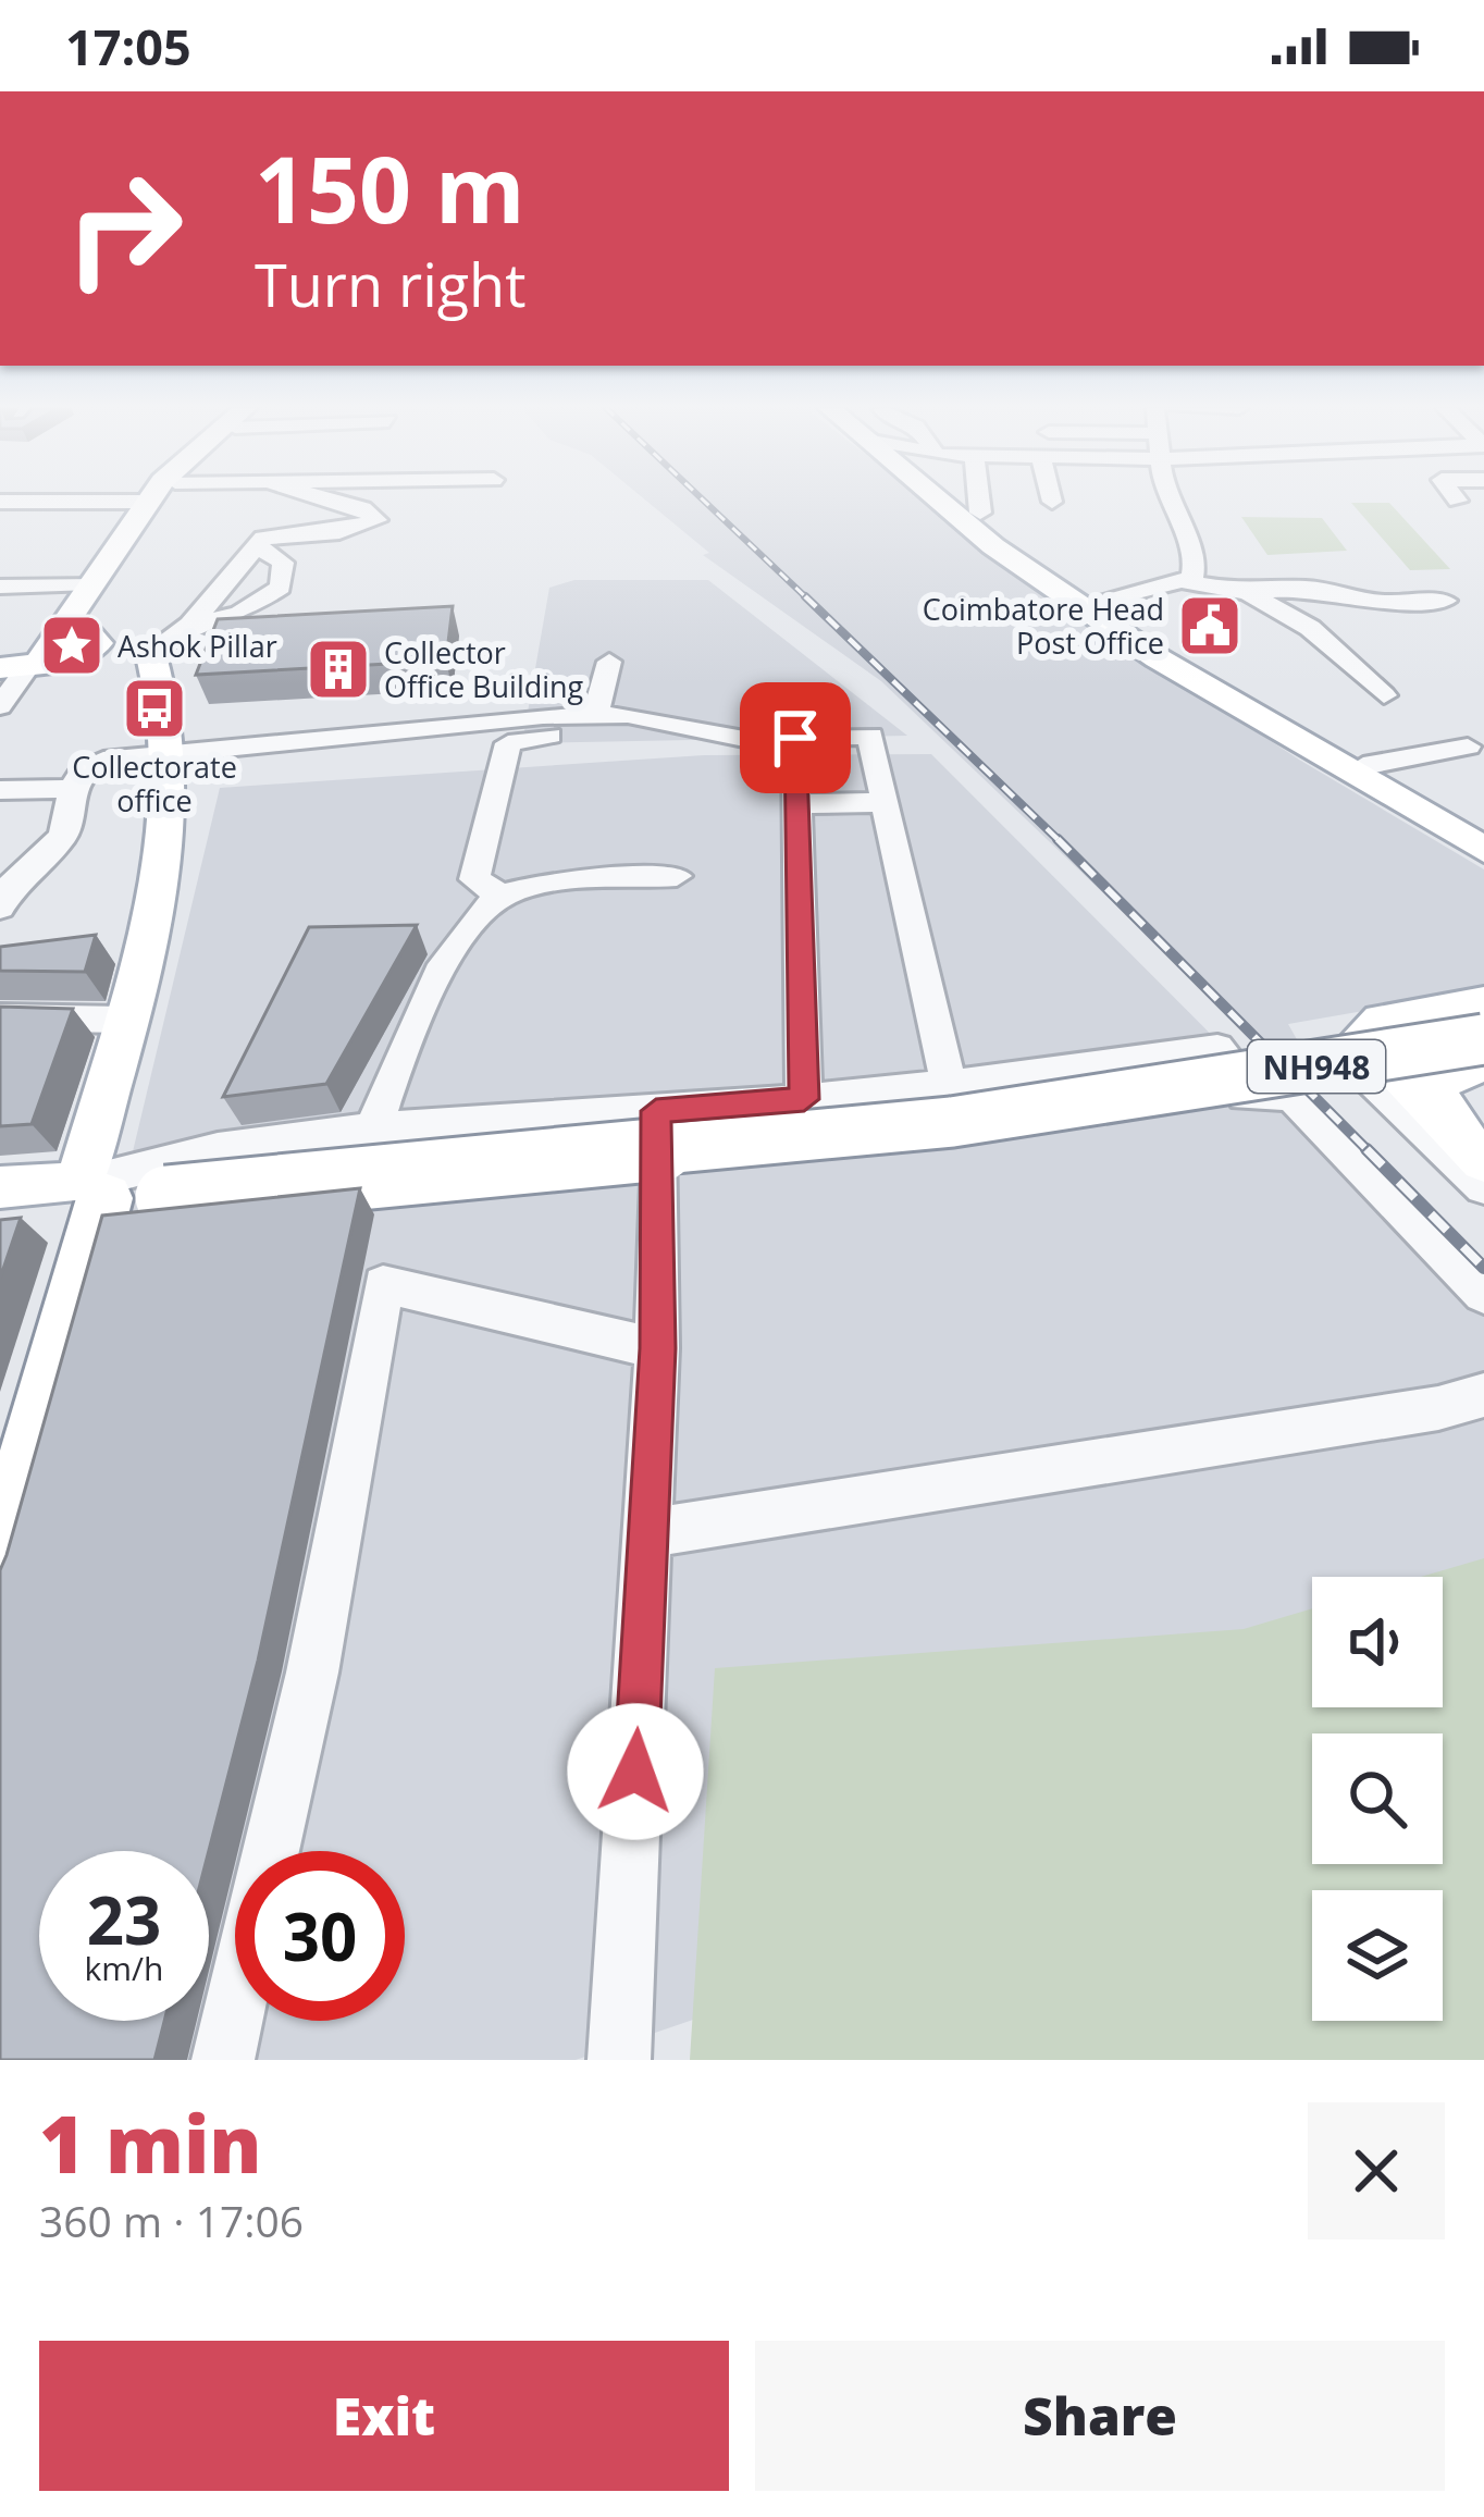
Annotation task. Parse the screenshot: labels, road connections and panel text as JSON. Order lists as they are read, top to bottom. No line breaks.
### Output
{"streets":{"highway":["NH948"]},"places":{"public building":["Coimbatore Head Post Office"],"place":["Ashok Pillar"],"building":["Collector Office Building"],"bus stop":["Collectorate office"]},"page":{"status":"17:05","turn":["150 m","Turn right"],"speed":"23 km/h","limit":"30","heading":["1 min","360 m · 17:06"],"buttons":["Exit","Share"]}}
